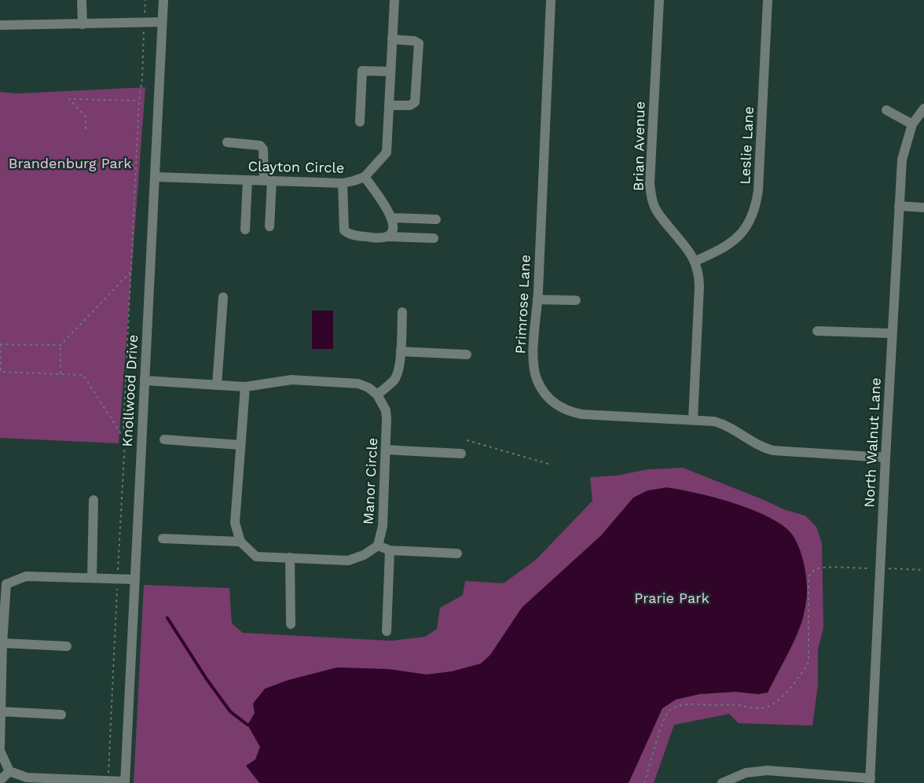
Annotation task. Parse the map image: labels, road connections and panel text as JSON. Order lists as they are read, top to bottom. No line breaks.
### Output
{"streets":{"street":["Leslie Lane","Brian Avenue","Clayton Circle","Primrose Lane","Knollwood Drive","North Walnut Lane","Manor Circle"]},"crossings":[["Leslie Lane","Brian Avenue"],["Brian Avenue","Primrose Lane"],["Clayton Circle","Knollwood Drive"],["Primrose Lane","North Walnut Lane"]],"parks":["Brandenburg Park","Prarie Park"]}
